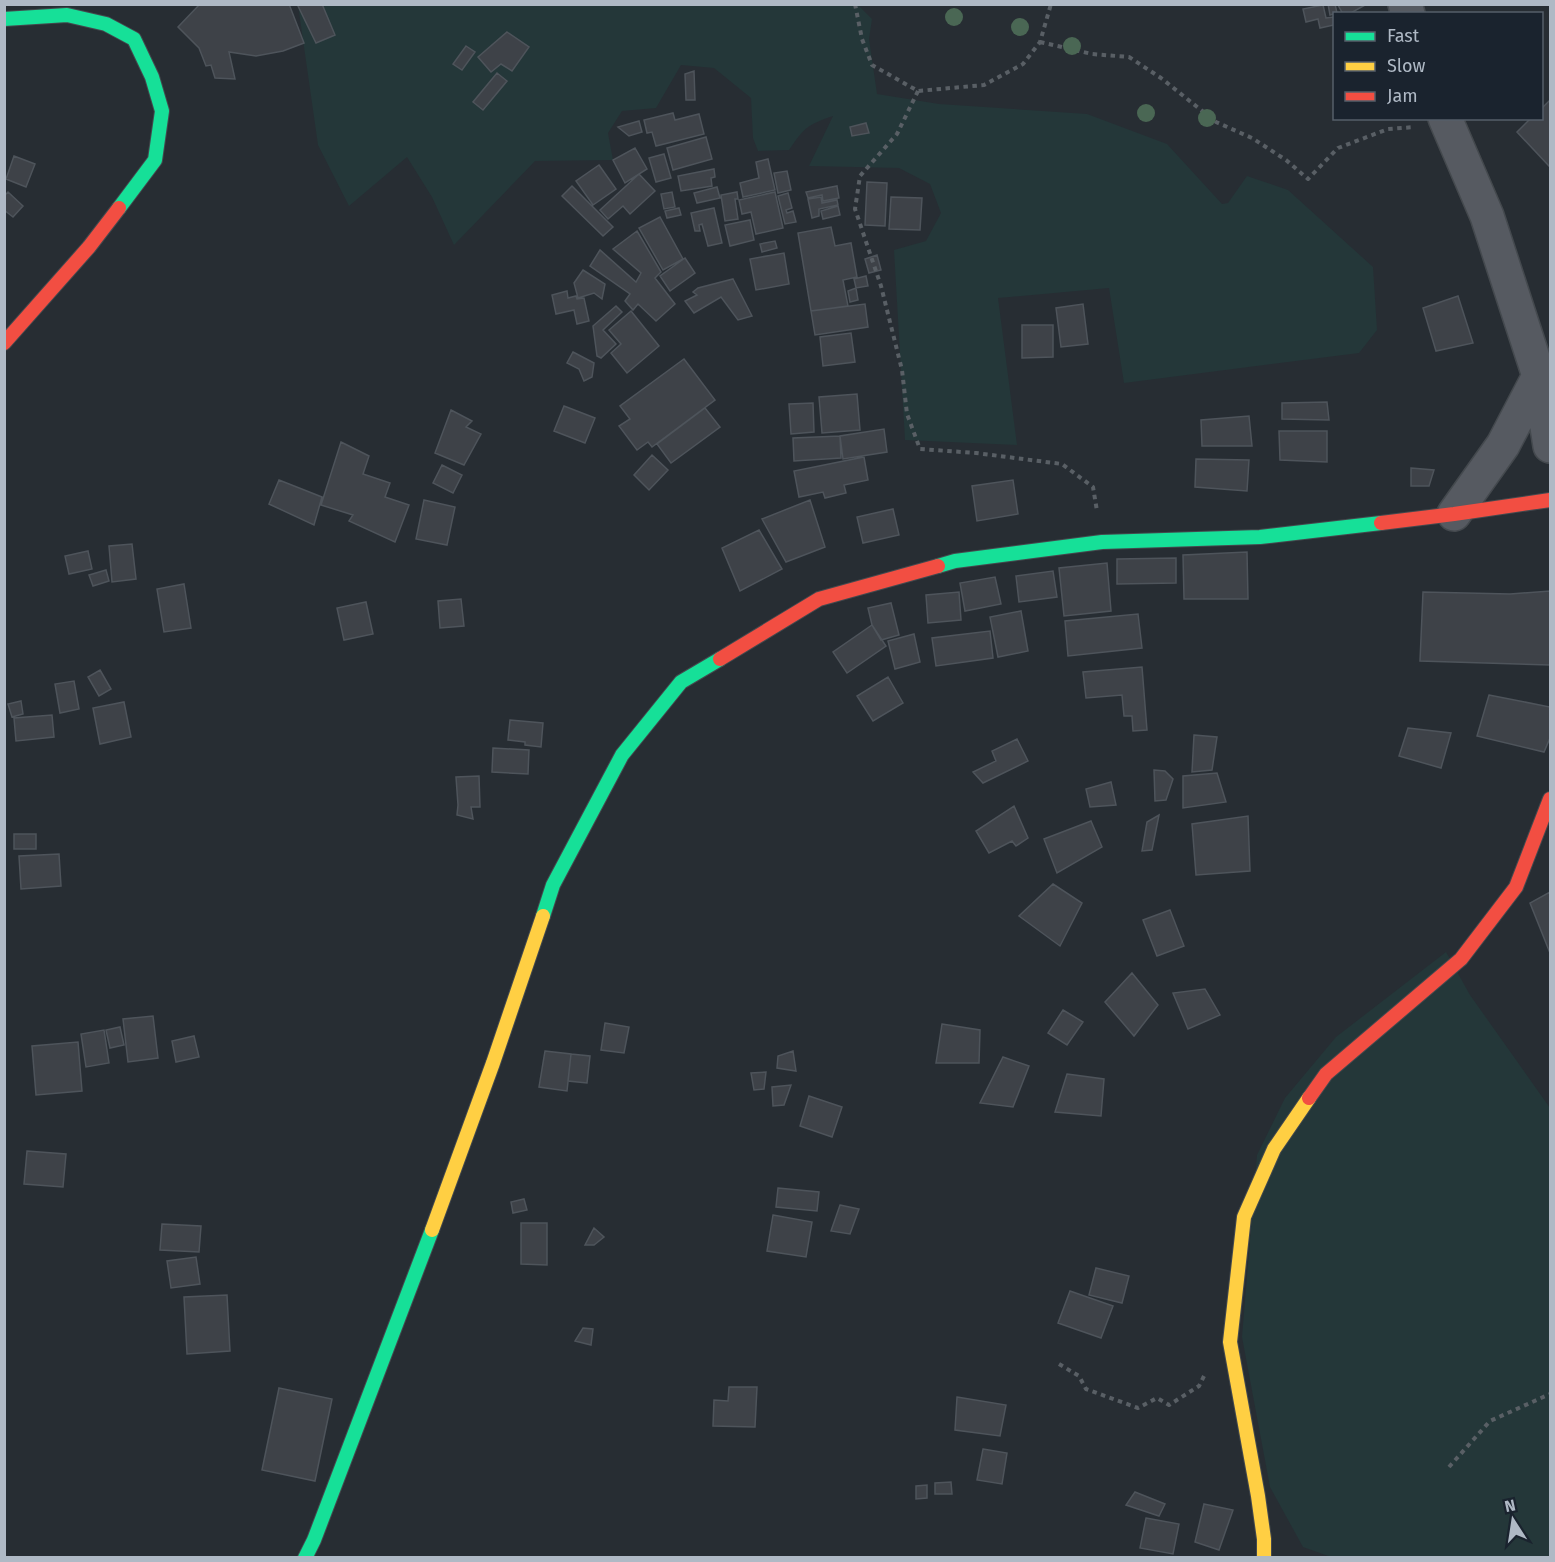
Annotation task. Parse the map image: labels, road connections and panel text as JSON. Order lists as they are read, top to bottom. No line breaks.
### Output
{"legend":["Fast","Slow","Jam"],"north":"top"}
